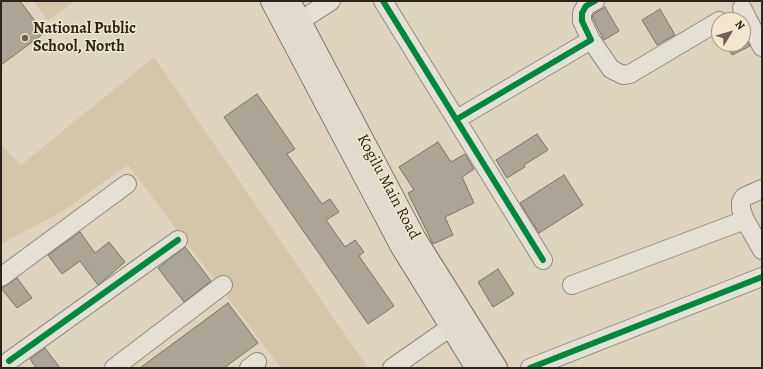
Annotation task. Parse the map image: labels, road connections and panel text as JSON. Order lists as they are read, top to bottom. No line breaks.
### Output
{"streets":{"main road":["Kogilu Main Road"]},"places":["National Public School, North"],"north":"top right"}
